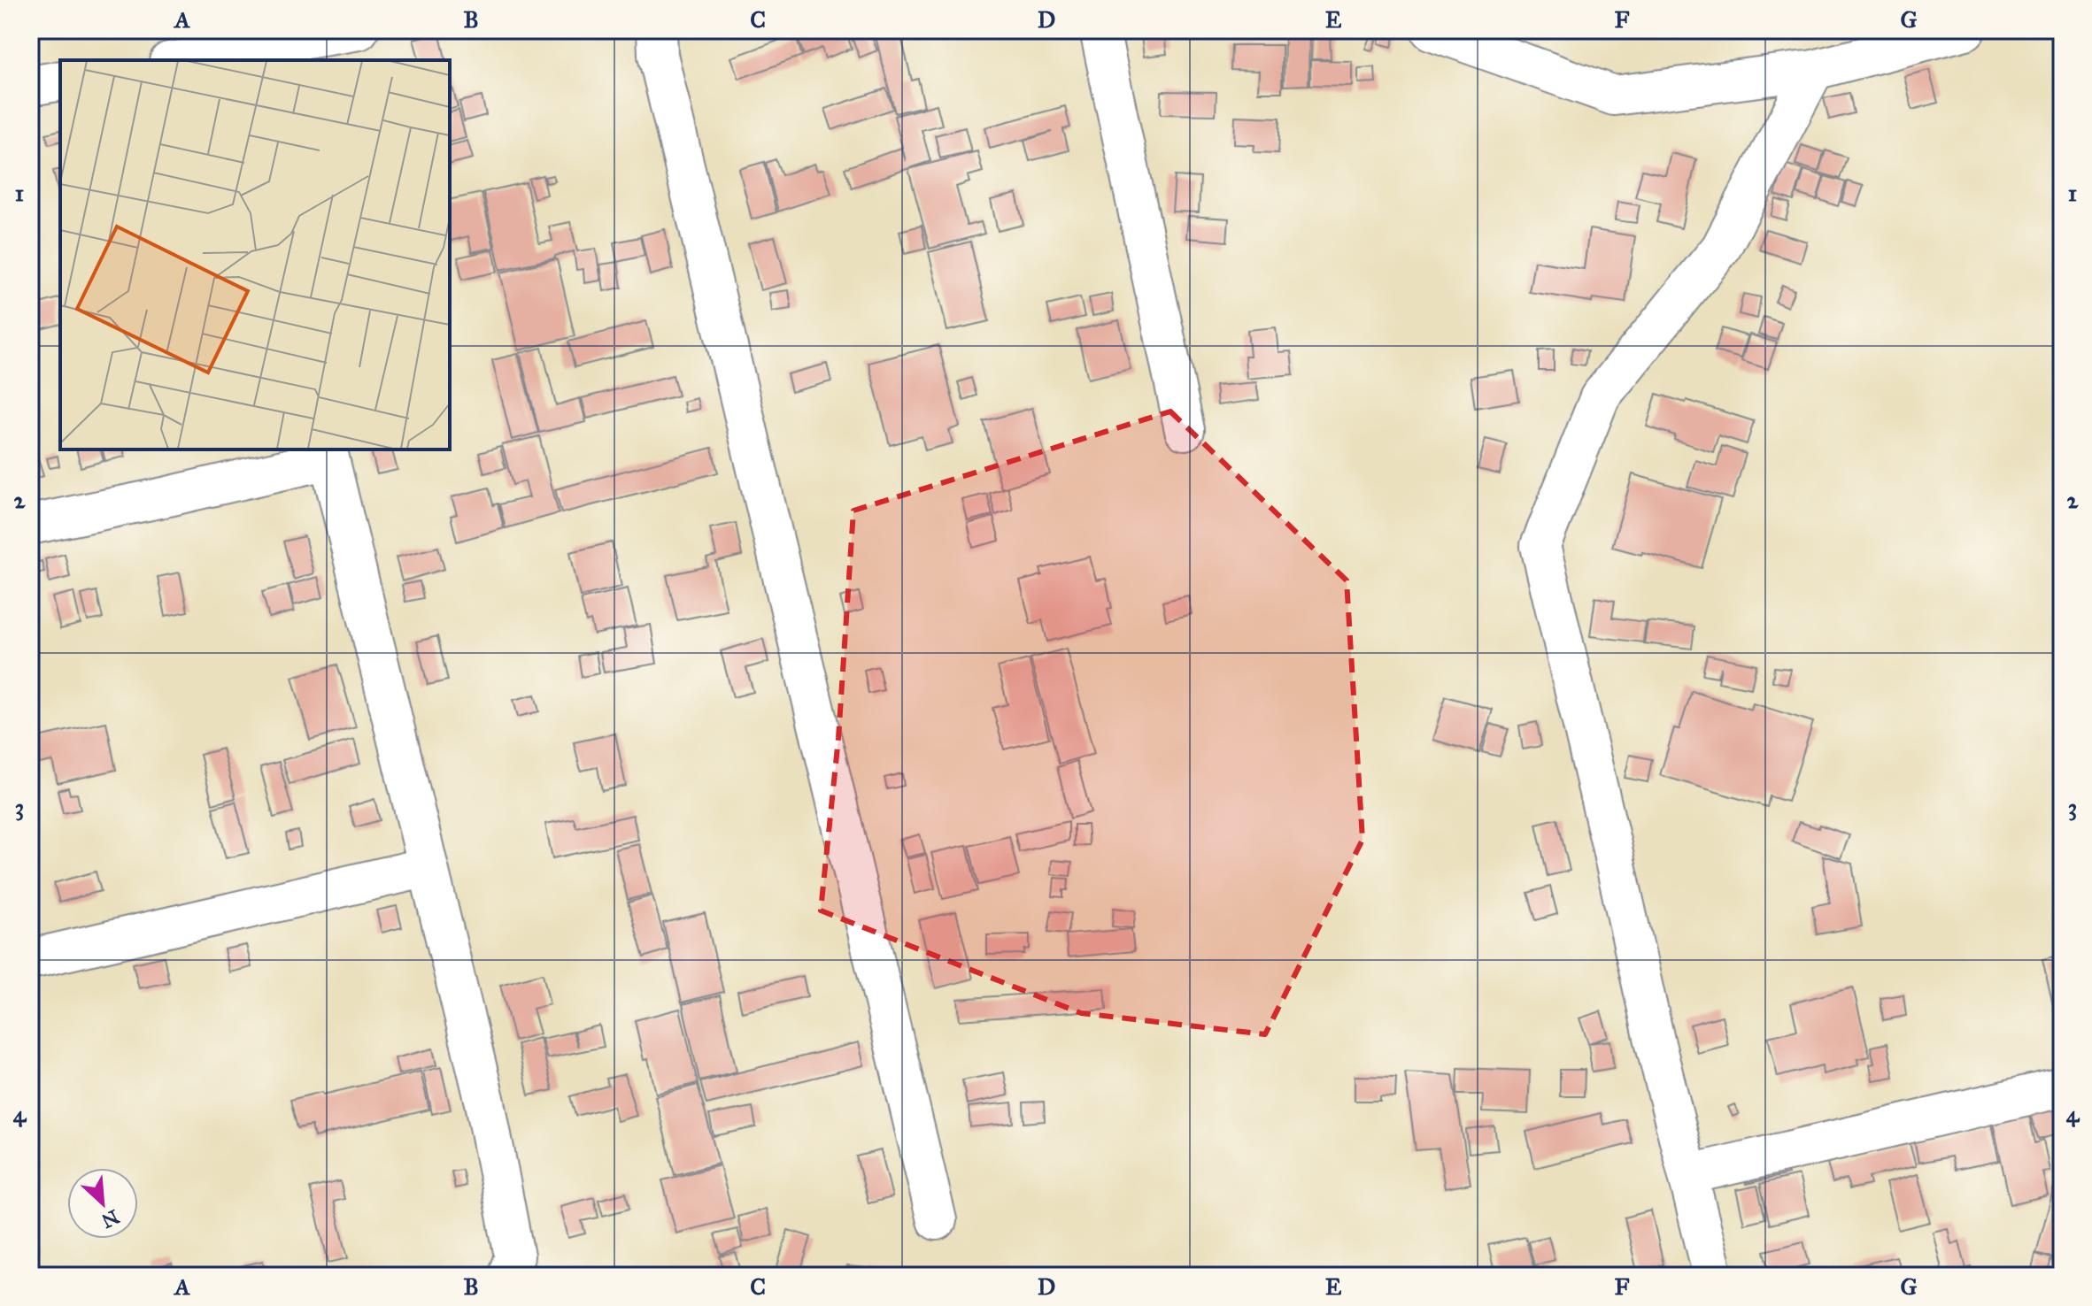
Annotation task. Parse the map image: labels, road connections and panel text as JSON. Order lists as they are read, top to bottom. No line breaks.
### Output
{"north":"bottom right","grid":{"columns":["A","B","C","D","E","F","G"],"rows":["1","2","3","4"]}}
